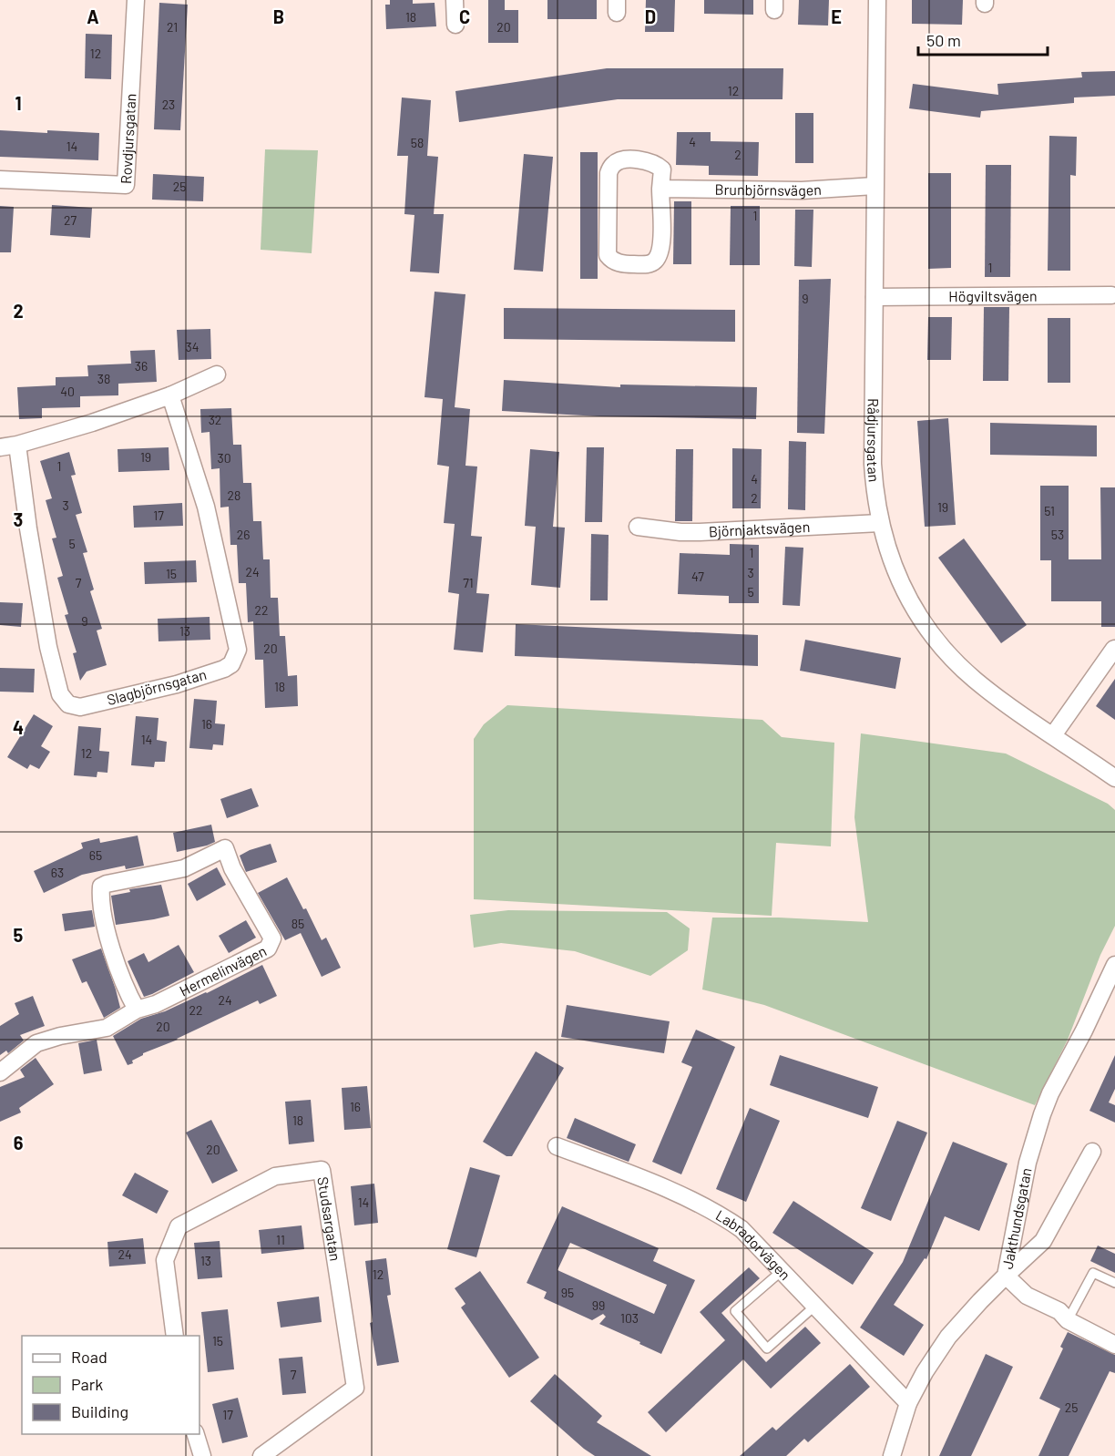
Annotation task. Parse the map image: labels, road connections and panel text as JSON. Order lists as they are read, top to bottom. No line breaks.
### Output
{"streets":{"street":["Rovdjursgatan","Brunbjörnsvägen","Högviltsvägen","Rådjursgatan","Björnjaktsvägen","Slagbjörnsgatan","Hermelinvägen","Studsargatan","Jakthundsgatan","Labradorvägen"]},"crossings":[["Brunbjörnsvägen","Rådjursgatan"],["Högviltsvägen","Rådjursgatan"],["Rådjursgatan","Björnjaktsvägen"],["Jakthundsgatan","Labradorvägen"]],"house_numbers":["18","21","20","12","12","23","4","58","14","2","25","1","27","1","9","34","36","38","40","32","19","30","1","4","28","2","3","19","51","17","26","53","5","1","24","3","15","47","7","71","5","22","9","13","20","18","16","14","12","65","63","85","24","22","20","16","18","20","14","11","24","13","12","95","99","103","15","7","25","17"],"legend":["Road","Park","Building"],"scale_bar":"50 m","grid":{"columns":["A","B","C","D","E"],"rows":["1","2","3","4","5","6"]}}
